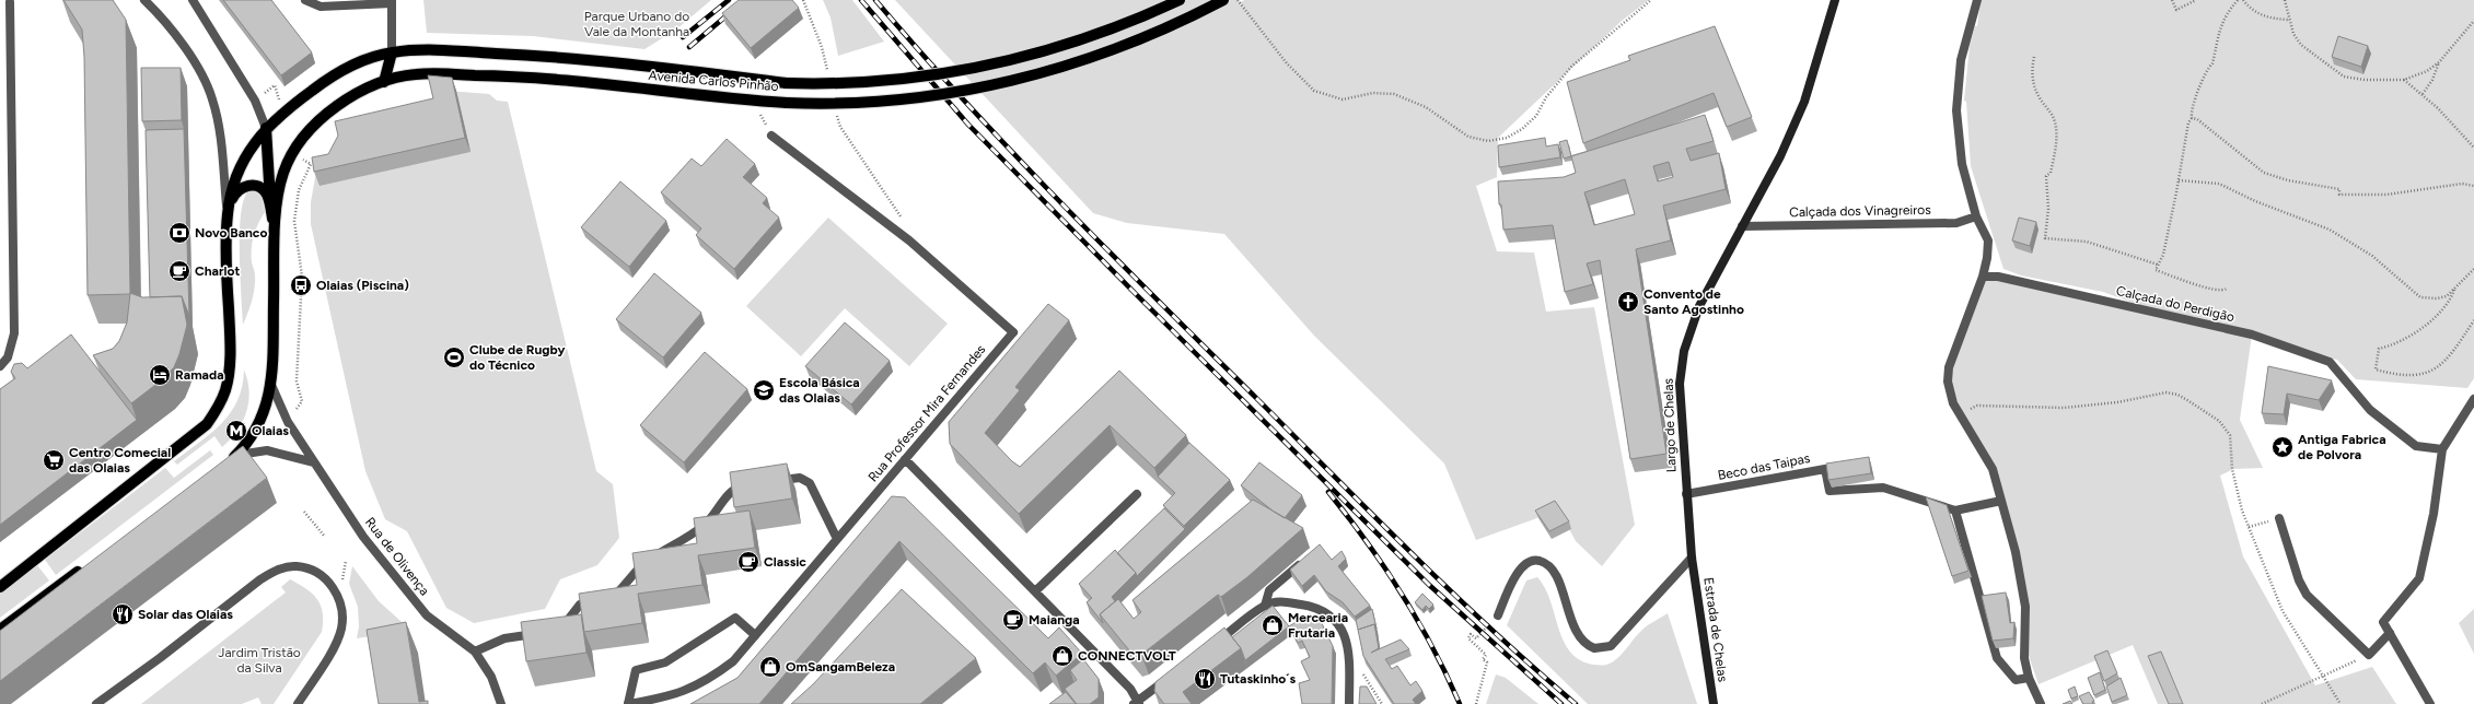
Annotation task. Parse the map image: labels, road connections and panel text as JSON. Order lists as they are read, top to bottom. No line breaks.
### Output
{"streets":{"main road":["Avenida Carlos Pinhão","Largo de Chelas","Estrada de Chelas"],"street":["Calçada dos Vinagreiros","Calçada do Perdigão","Rua Professor Mira Fernandes","Beco das Taipas","Rua de Olivença"]},"crossings":[["Calçada dos Vinagreiros","Largo de Chelas"],["Largo de Chelas","Beco das Taipas"],["Largo de Chelas","Estrada de Chelas"]],"parks":["Parque Urbano do Vale da Montanha","Jardim Tristão da Silva"],"places":{"bank":["Novo Banco"],"cafe":["Charlot","Classic","Maianga"],"bus stop":["Olaias (Piscina)"],"church":["Convento de Santo Agostinho"],"sports":["Clube de Rugby do Técnico"],"hotel":["Ramada"],"school or university":["Escola Básica das Olaias"],"metro station":["Olaias"],"place":["Antiga Fabrica de Polvora"],"supermarket":["Centro Comecial das Olaias"],"restaurant":["Solar das Olaias","Tutaskinho´s"],"shop":["Mercearia Frutaria","CONNECTVOLT","OmSangamBeleza"]}}
